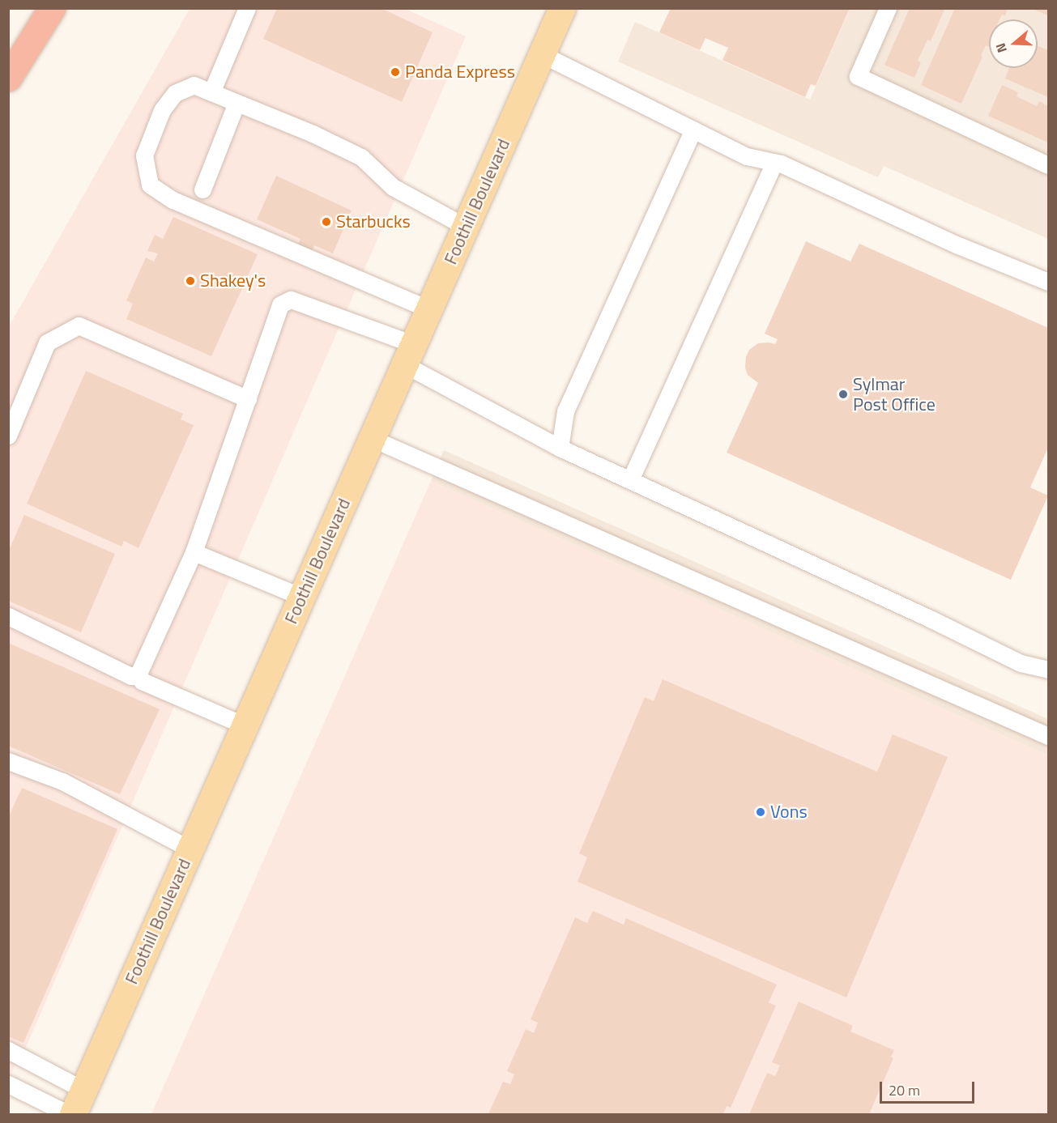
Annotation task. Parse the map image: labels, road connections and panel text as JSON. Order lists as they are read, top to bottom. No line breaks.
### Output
{"streets":{"main road":["Foothill Boulevard"]},"places":["Panda Express","Starbucks","Shakey's","Sylmar Post Office","Vons"],"scale_bar":"20 m","north":"left"}
